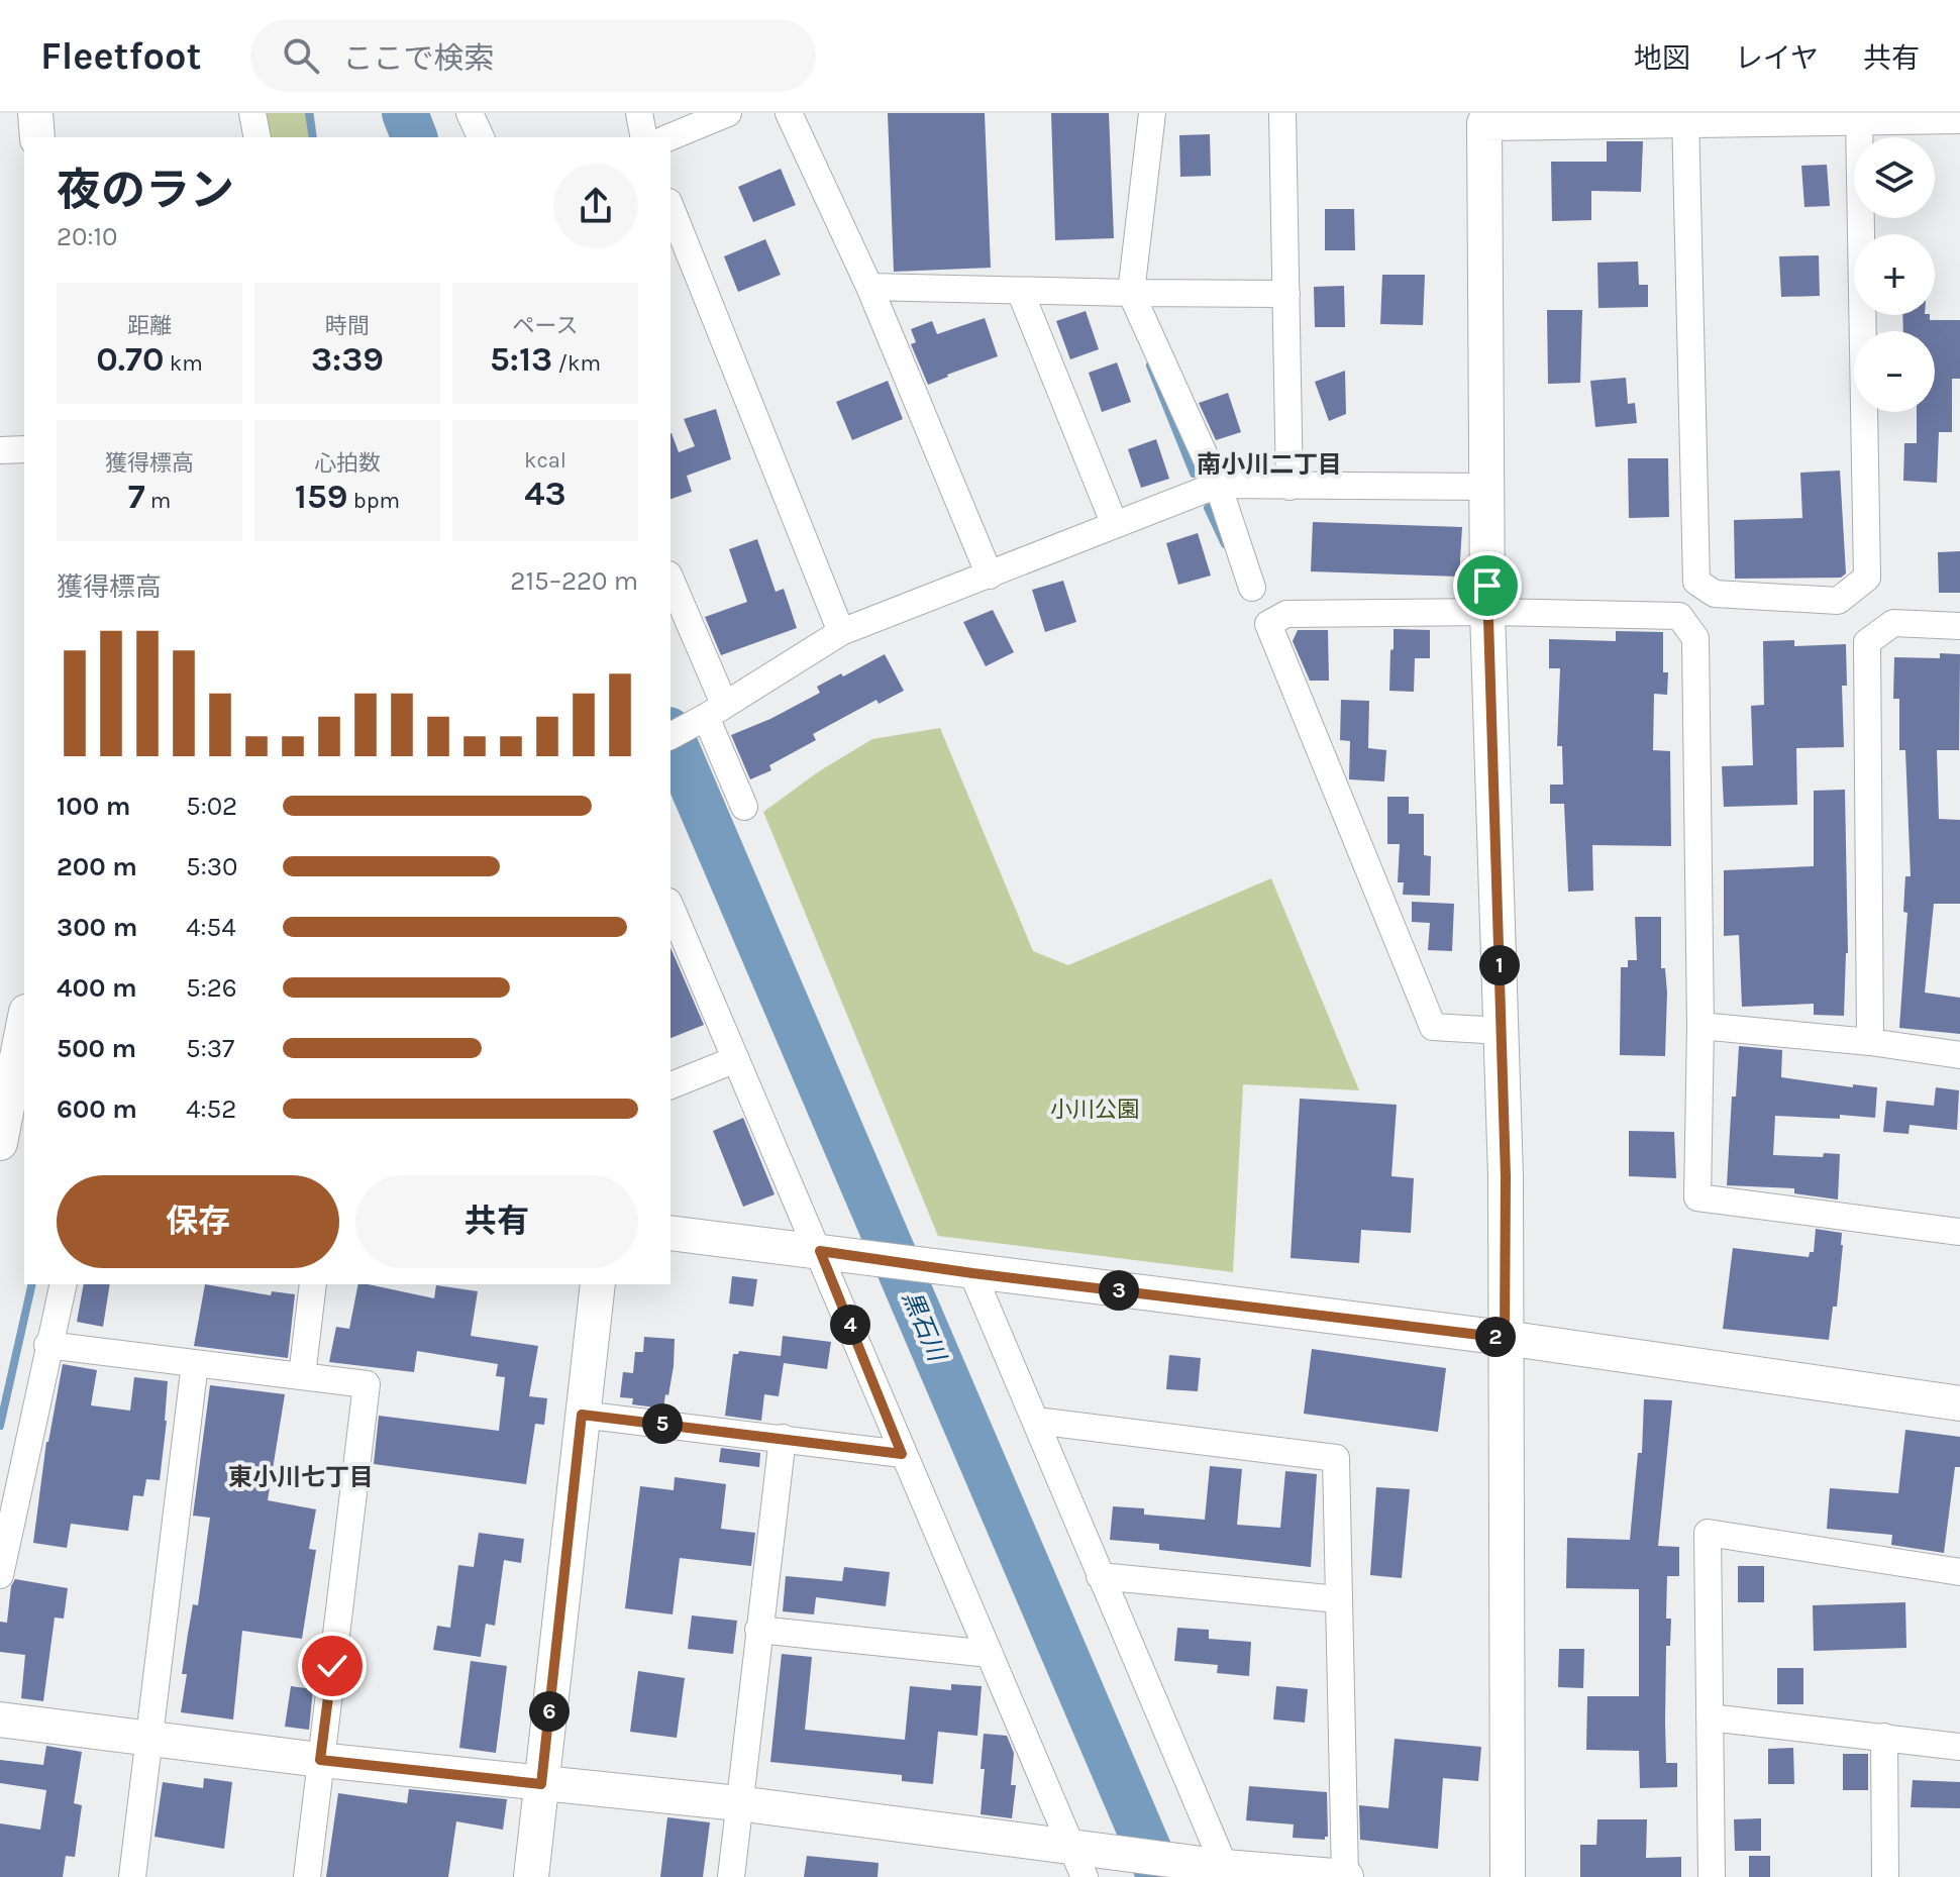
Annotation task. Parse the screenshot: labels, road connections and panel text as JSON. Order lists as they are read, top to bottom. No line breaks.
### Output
{"districts":["南小川二丁目","東小川七丁目"],"water":["黒石川"],"parks":["小川公園"],"page":{"header":"Fleetfoot","search":"ここで検索","nav":["地図","レイヤ","共有"],"map_buttons":["+","−"],"heading":["夜のラン","20:10"],"stats":[["距離","0.70 km"],["時間","3:39"],["ペース","5:13 /km"],["獲得標高","7 m"],["心拍数","159 bpm"],["kcal","43"]],"chart":["獲得標高","215–220 m"],"list":[{"name":"100 m","note":"5:02"},{"name":"200 m","note":"5:30"},{"name":"300 m","note":"4:54"},{"name":"400 m","note":"5:26"},{"name":"500 m","note":"5:37"},{"name":"600 m","note":"4:52"}],"pins":["1","3","4","2","5","6"],"buttons":["保存","共有"]}}
